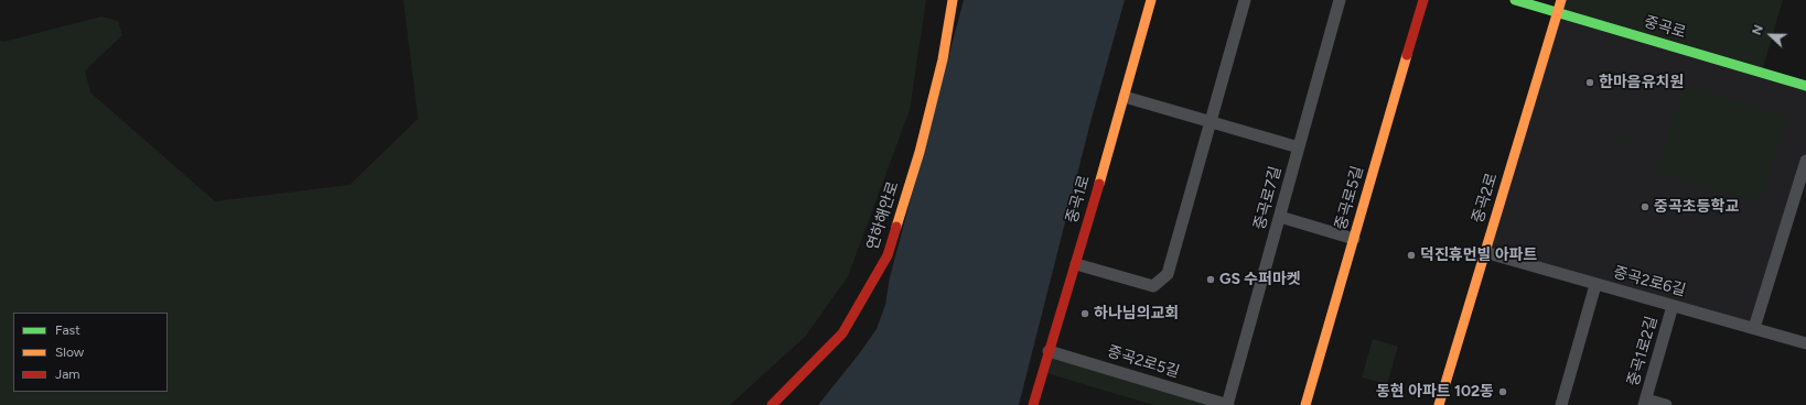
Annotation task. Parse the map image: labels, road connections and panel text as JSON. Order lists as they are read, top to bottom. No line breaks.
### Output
{"streets":{"street":["중곡로","중곡로7길","중곡로5길","중곡2로","중곡1로","연하해안로","중곡2로6길","중곡1로2길","중곡2로5길"]},"crossings":[["중곡로","중곡2로"],["중곡로7길","중곡2로5길"],["중곡2로","중곡2로6길"],["중곡1로","중곡2로5길"],["중곡2로6길","중곡1로2길"]],"places":["한마음유치원","중곡초등학교","덕진휴먼빌 아파트","GS 수퍼마켓","하나님의교회","동현 아파트 102동"],"legend":["Fast","Slow","Jam"],"north":"left"}
